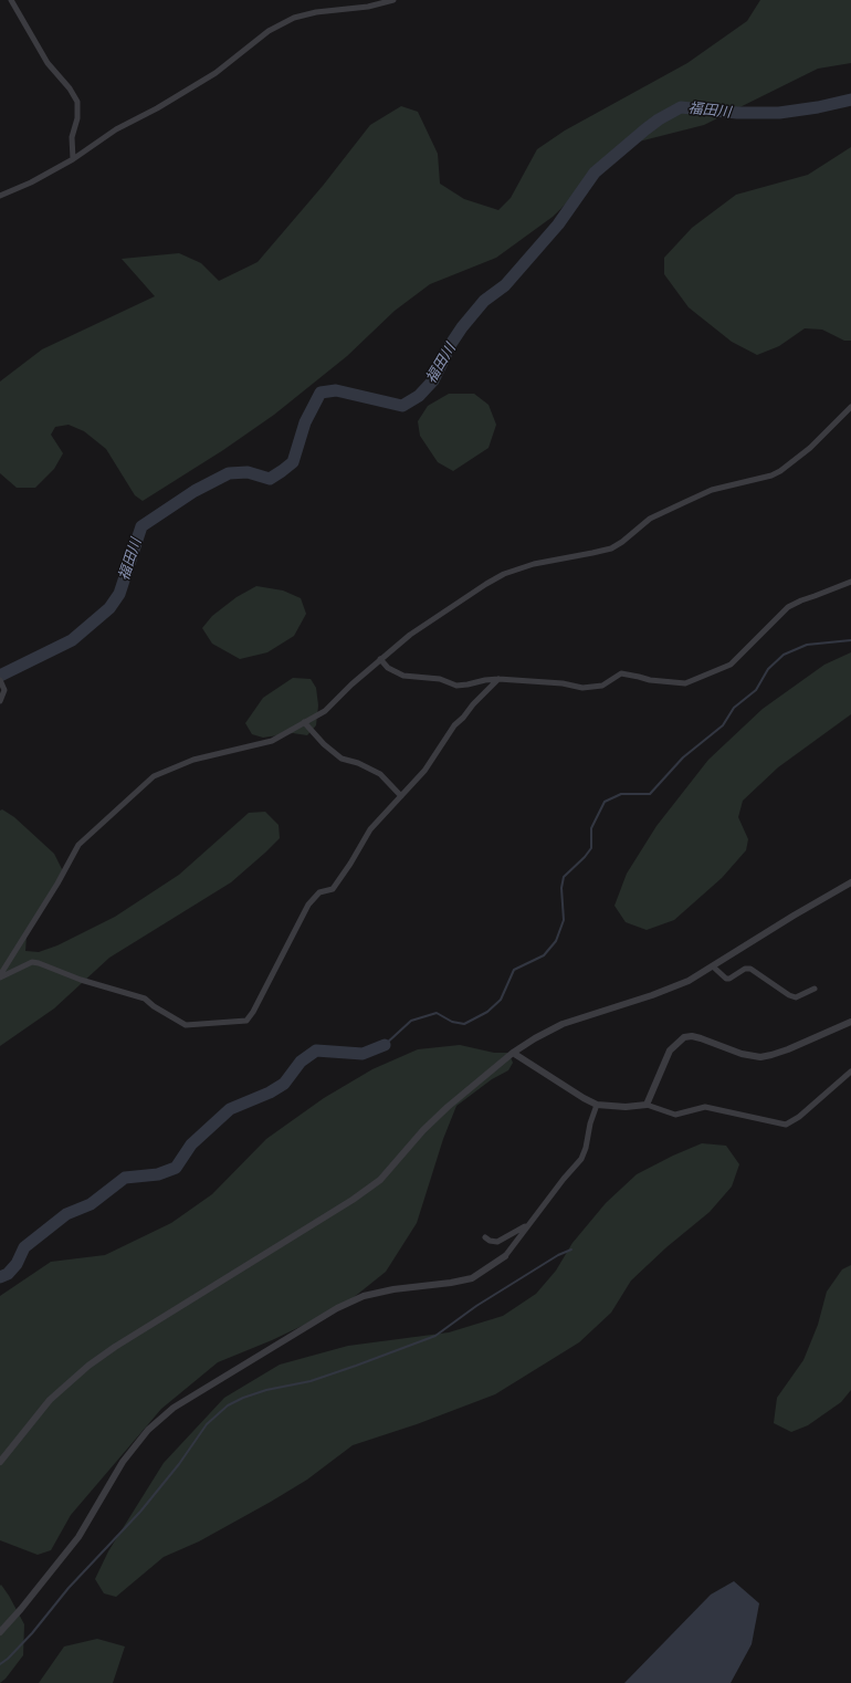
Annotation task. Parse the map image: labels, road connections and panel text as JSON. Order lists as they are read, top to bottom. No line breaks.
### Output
{"water":["福田川"]}
